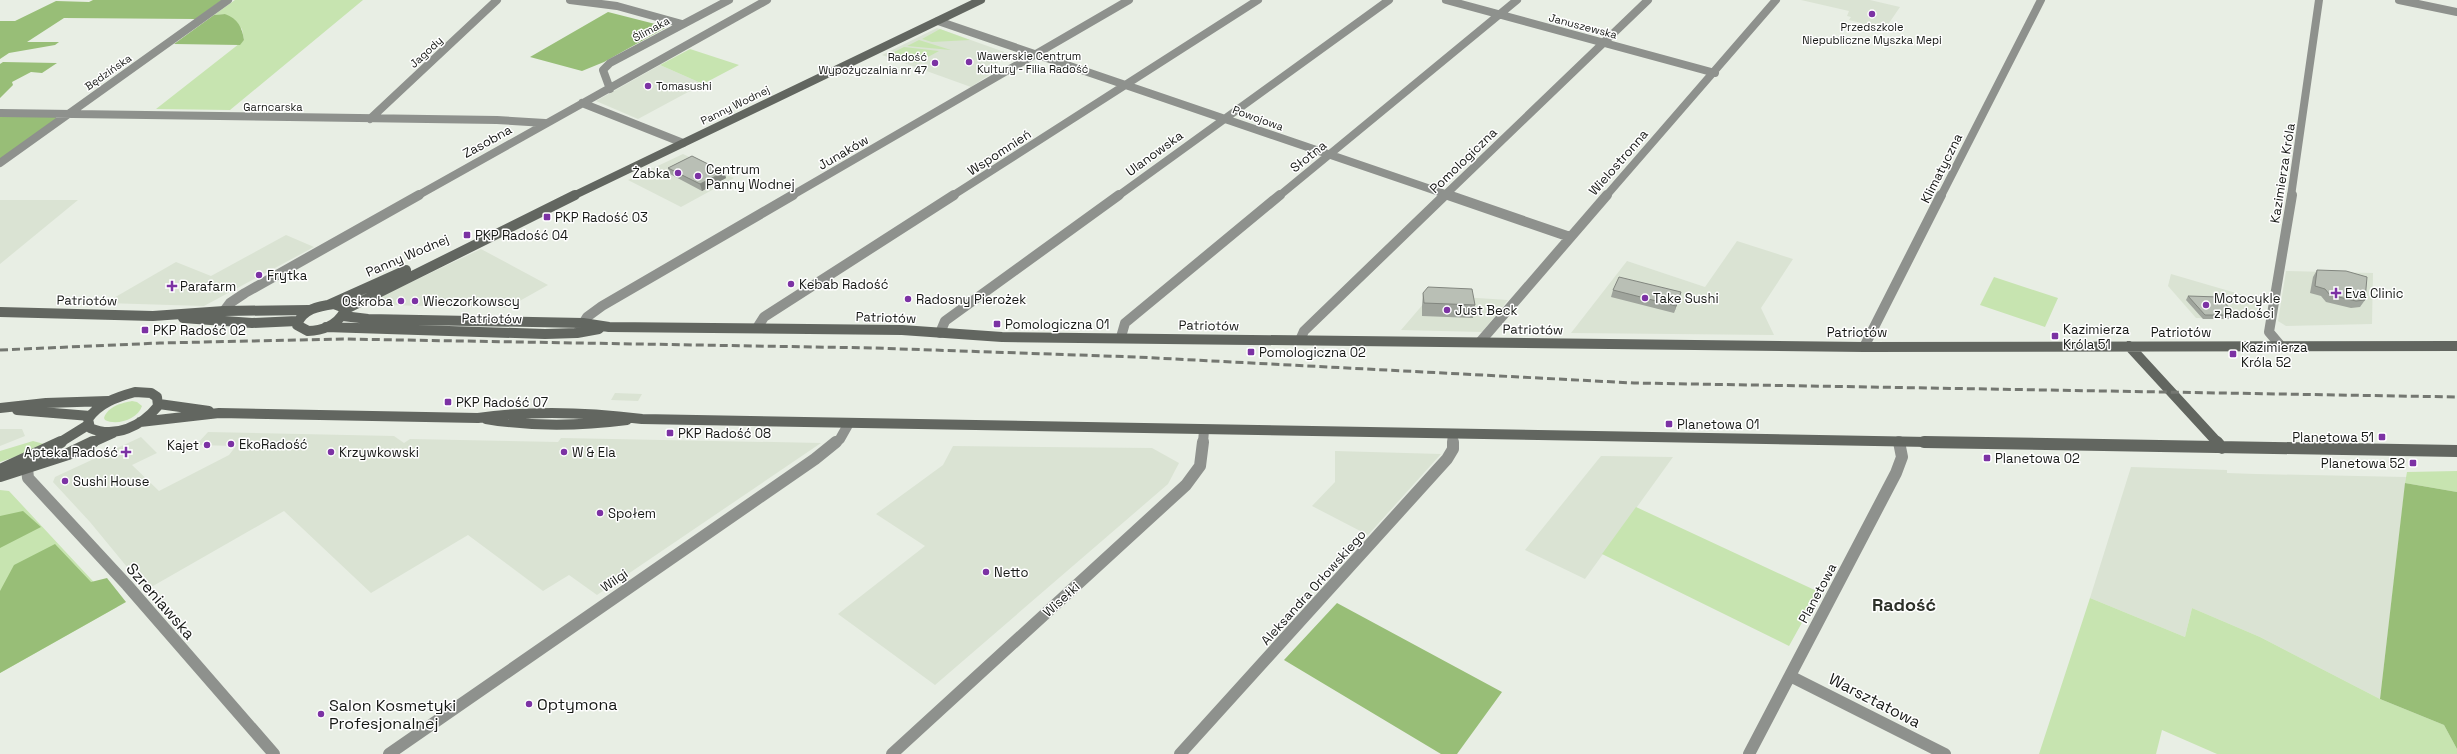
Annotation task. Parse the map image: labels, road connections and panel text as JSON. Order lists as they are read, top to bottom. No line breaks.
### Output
{"streets":{"main road":["Panny Wodnej","Patriotów"],"street":["Januszewska","Ślimaka","Jagody","Będzińska","Garncarska","Powojowa","Zasobna","Junaków","Wspomnień","Ulanowska","Słotna","Pomologiczna","Wielostronna","Klimatyczna","Kazimierza Króla","Wilgi","Aleksandra Orłowskiego","Planetowa","Wisełki","Szreniawska","Warsztatowa"]},"crossings":[["Januszewska","Słotna"],["Januszewska","Pomologiczna"],["Januszewska","Wielostronna"],["Ślimaka","Zasobna"],["Jagody","Garncarska"],["Będzińska","Garncarska"],["Panny Wodnej","Powojowa"],["Panny Wodnej","Patriotów"],["Garncarska","Zasobna"],["Powojowa","Junaków"],["Powojowa","Wspomnień"],["Powojowa","Ulanowska"],["Powojowa","Słotna"],["Powojowa","Pomologiczna"],["Powojowa","Wielostronna"],["Zasobna","Patriotów"],["Junaków","Patriotów"],["Wspomnień","Patriotów"],["Ulanowska","Patriotów"],["Słotna","Patriotów"],["Pomologiczna","Patriotów"],["Wielostronna","Patriotów"],["Klimatyczna","Patriotów"],["Kazimierza Króla","Patriotów"],["Planetowa","Warsztatowa"]],"districts":["Radość"],"places":{"other":["Przedszkole Niepubliczne Myszka Mepi","Wawerskie Centrum Kultury - Filia Radość","Radość Wypożyczalnia nr 47","Tomasushi","Żabka","Centrum Panny Wodnej","Frytka","Kebab Radość","Take Sushi","Radosny Pierożek","Oskroba","Wieczorkowscy","Motocykle z Radości","Just Beck","EkoRadość","Kajet","Krzywkowski","W & Ela","Sushi House","Społem","Netto","Optymona","Salon Kosmetyki Profesjonalnej"],"transit":["PKP Radość 03","PKP Radość 04","Pomologiczna 01","PKP Radość 02","Kazimierza Króla 51","Pomologiczna 02","Kazimierza Króla 52","PKP Radość 07","Planetowa 01","PKP Radość 08","Planetowa 51","Planetowa 02","Planetowa 52"],"health":["Parafarm","Eva Clinic","Apteka Radość"]}}
